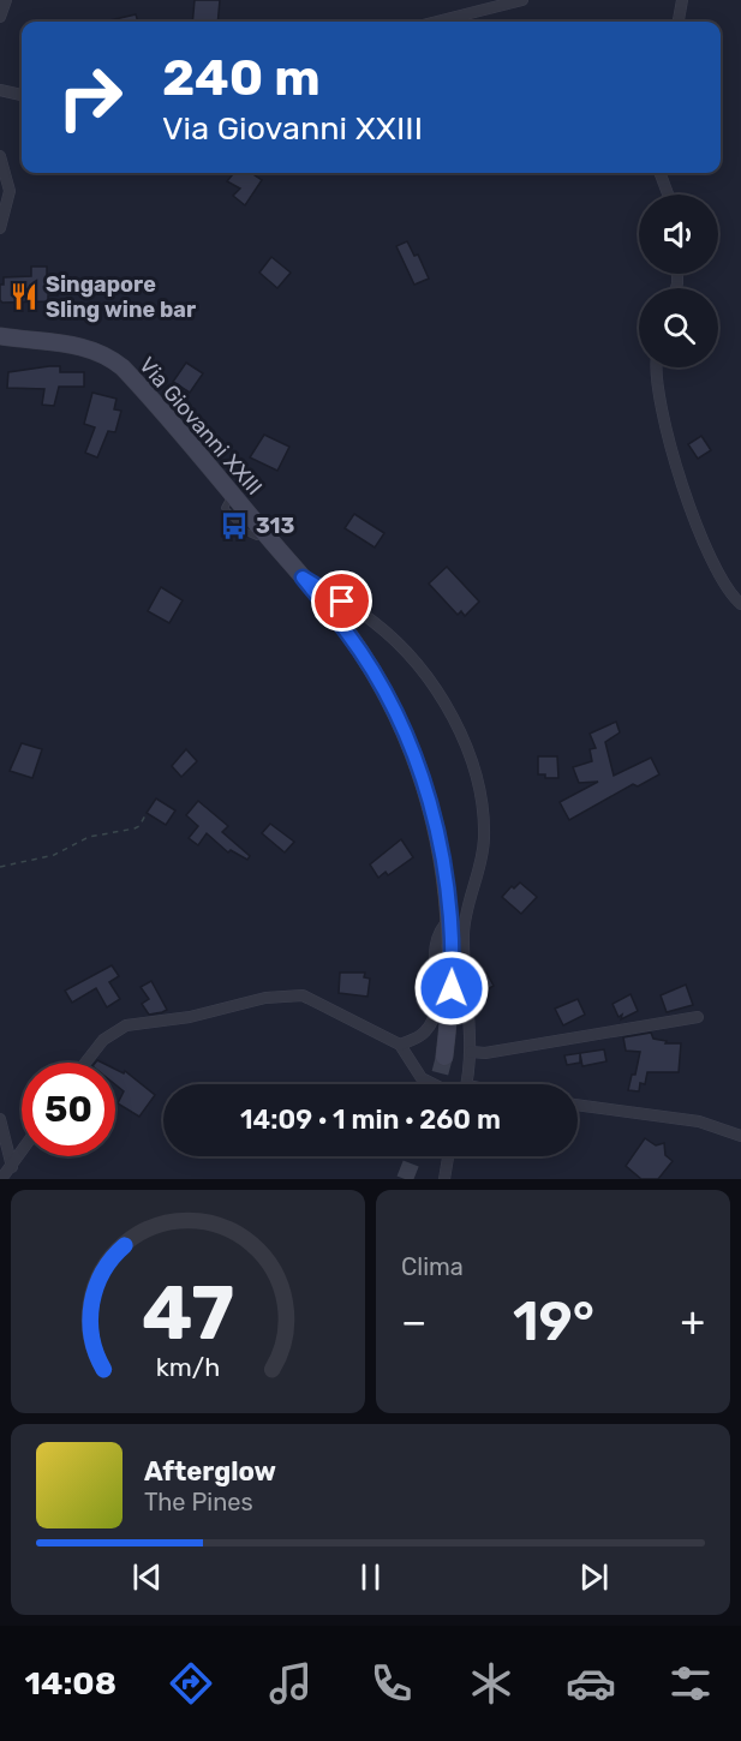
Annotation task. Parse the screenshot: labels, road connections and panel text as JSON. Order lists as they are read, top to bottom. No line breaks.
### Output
{"streets":{"main road":["Via Giovanni XXIII"]},"places":{"restaurant":["Singapore Sling wine bar"],"bus stop":["313"]},"page":{"turn":["240 m","Via Giovanni XXIII"],"limit":"50","trip":"14:09 · 1 min · 260 m","tile":"Clima","heat":["−","19°","+"],"song":["Afterglow","The Pines"],"tabs":"14:08","gauge":["47","km/h"]}}
